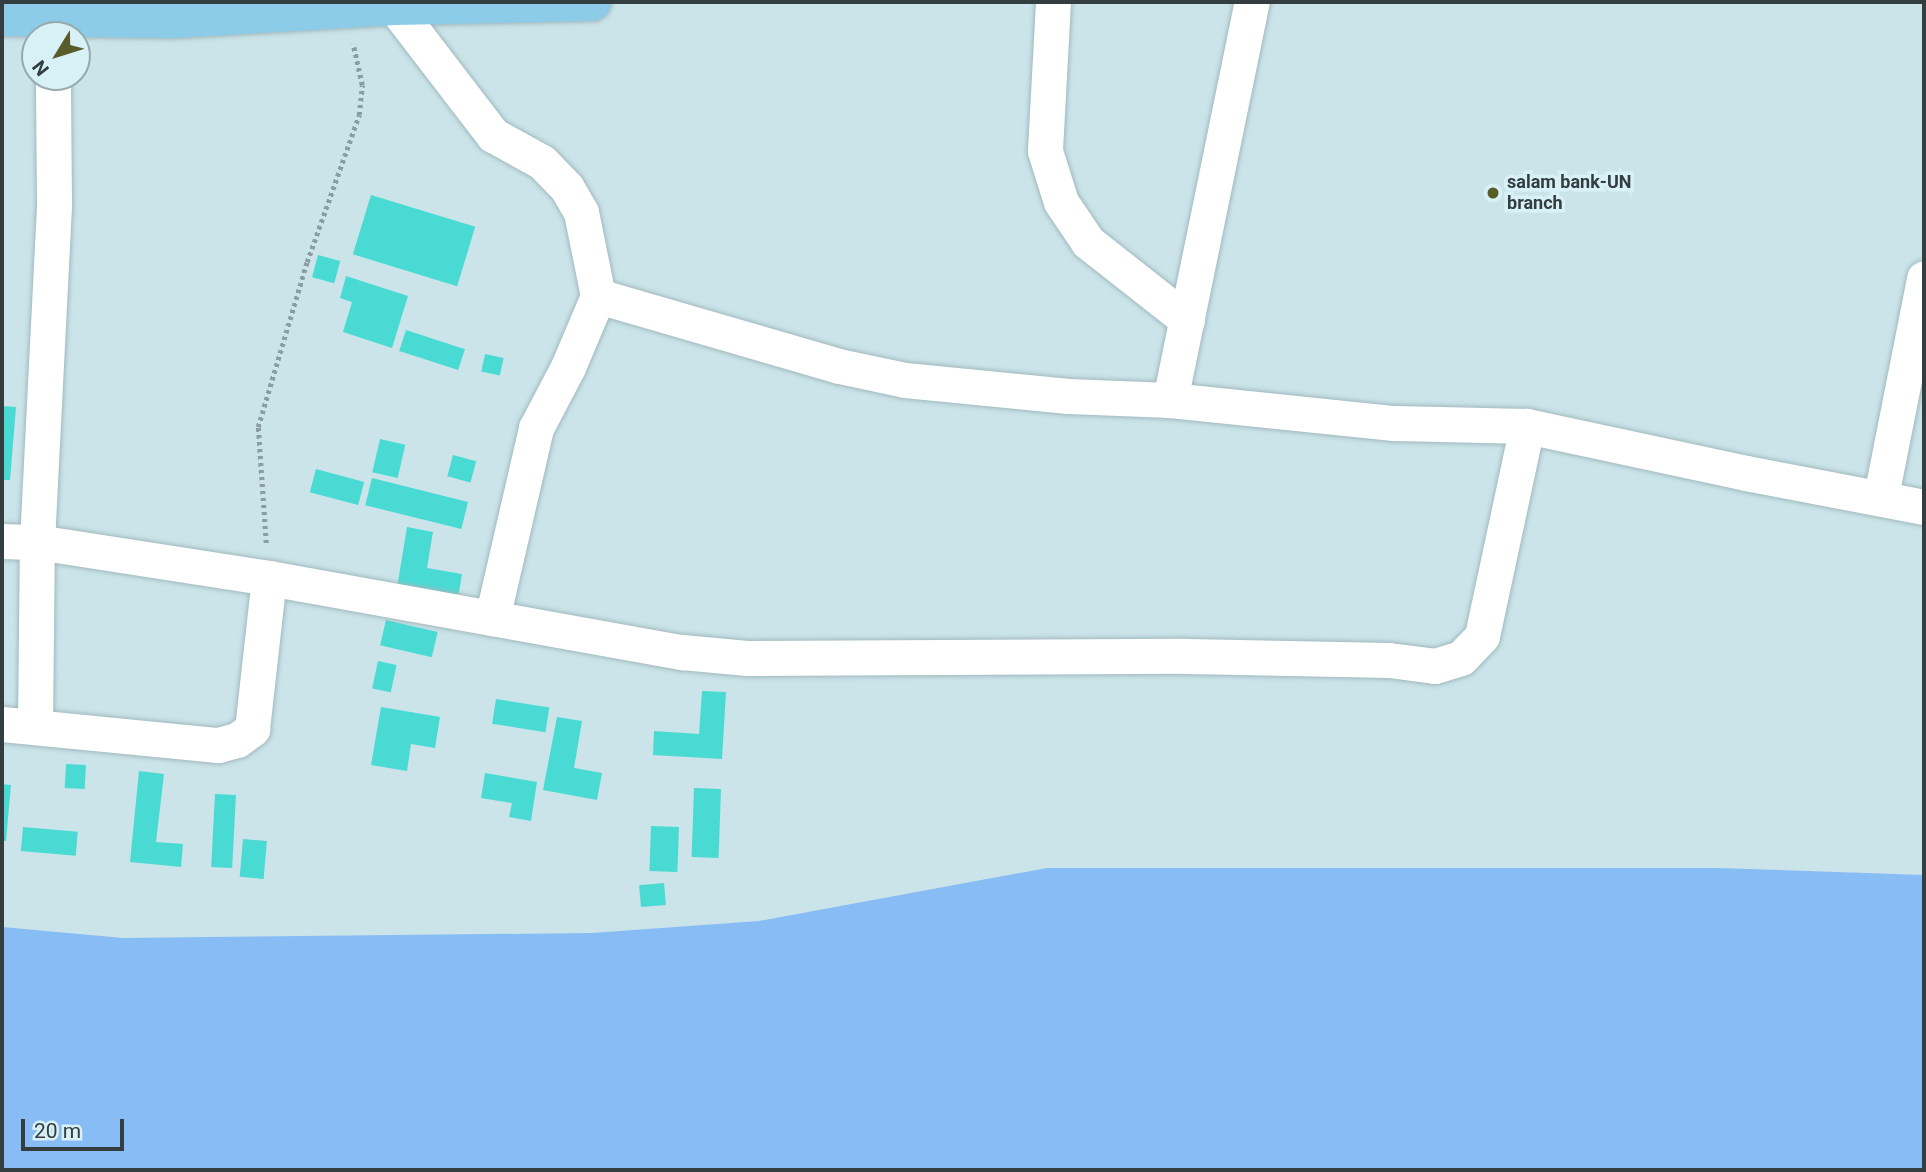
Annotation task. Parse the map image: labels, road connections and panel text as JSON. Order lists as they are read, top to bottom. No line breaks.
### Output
{"places":["salam bank-UN branch"],"scale_bar":"20 m","north":"bottom left"}
